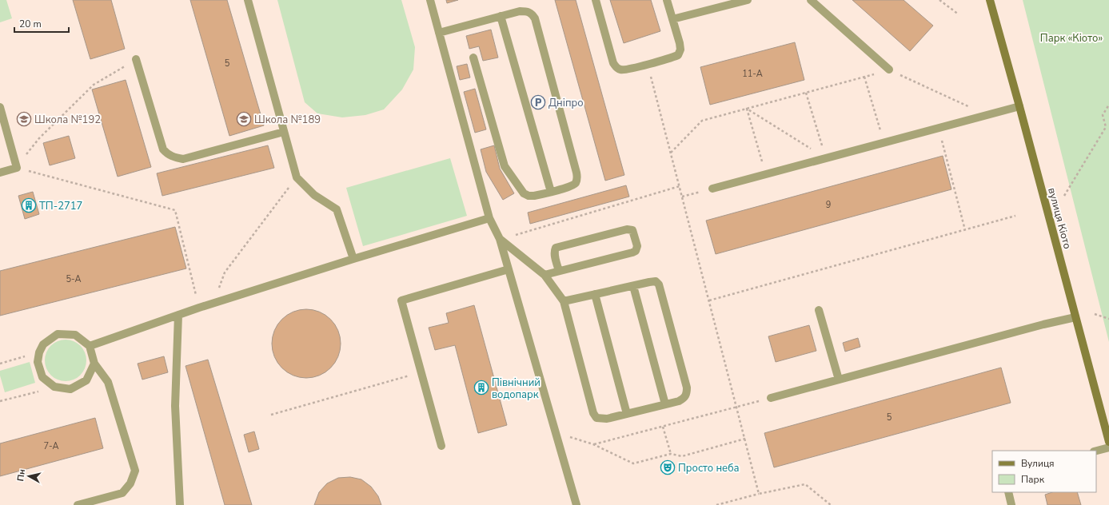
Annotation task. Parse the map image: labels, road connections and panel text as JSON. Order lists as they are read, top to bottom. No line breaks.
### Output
{"streets":{"street":["вулиця Кіото"]},"parks":["Парк «Кіото»"],"places":{"parking":["Дніпро"],"school or university":["Школа №192","Школа №189"],"building":["ТП-2717","Північний водопарк"],"theatre":["Просто неба"]},"house_numbers":["5","11-А","9","5-А","5","7-А"],"legend":["Вулиця","Парк"],"scale_bar":"20 m","north":"left"}
